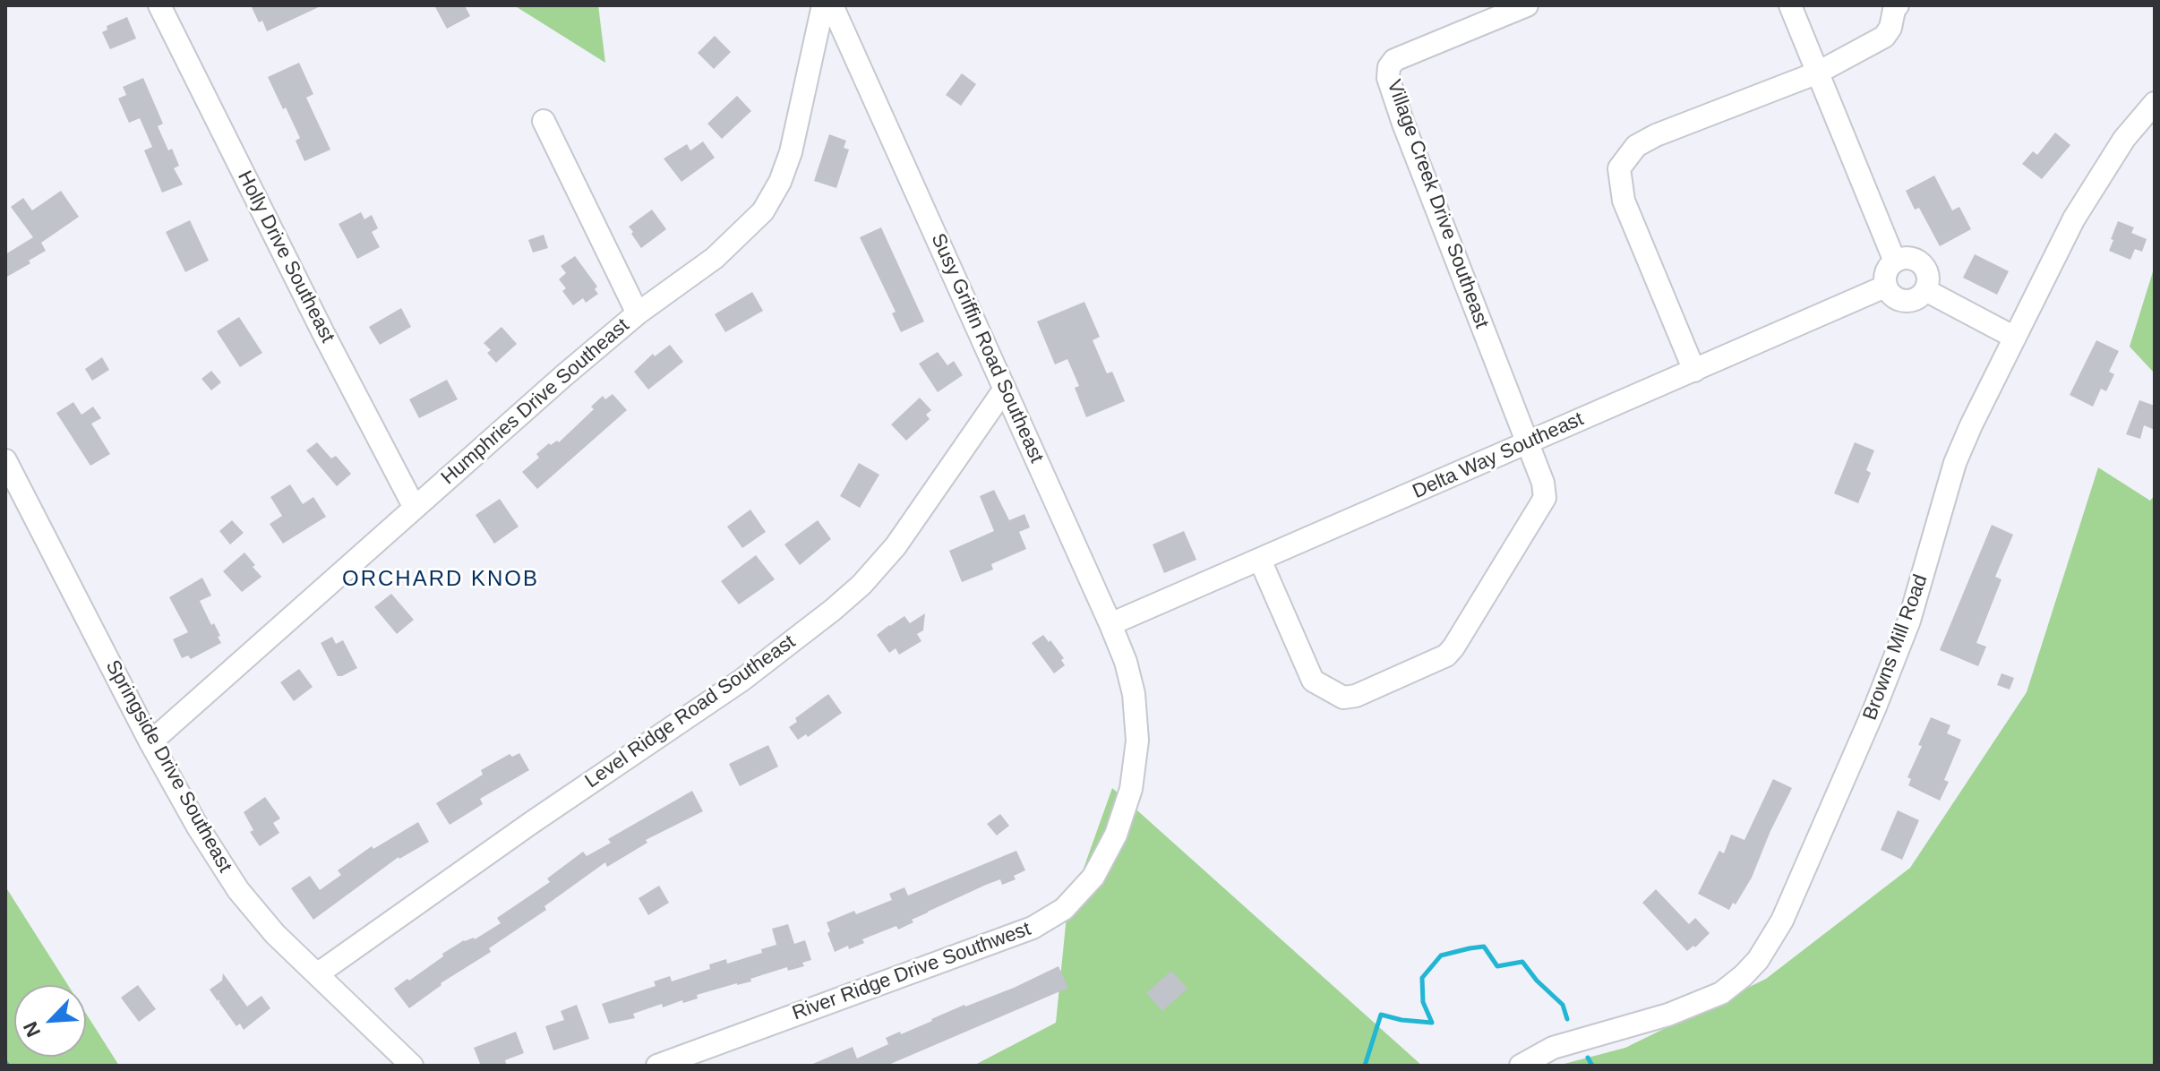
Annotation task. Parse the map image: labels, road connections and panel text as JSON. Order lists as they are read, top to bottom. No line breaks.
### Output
{"streets":{"street":["Village Creek Drive Southeast","Holly Drive Southeast","Susy Griffin Road Southeast","Humphries Drive Southeast","Delta Way Southeast","Browns Mill Road","Level Ridge Road Southeast","Springside Drive Southeast","River Ridge Drive Southwest"]},"crossings":[["Village Creek Drive Southeast","Delta Way Southeast"],["Holly Drive Southeast","Humphries Drive Southeast"],["Susy Griffin Road Southeast","Delta Way Southeast"],["Susy Griffin Road Southeast","Level Ridge Road Southeast"],["Susy Griffin Road Southeast","River Ridge Drive Southwest"],["Humphries Drive Southeast","Springside Drive Southeast"],["Level Ridge Road Southeast","Springside Drive Southeast"]],"districts":["ORCHARD KNOB"],"north":"bottom left"}
